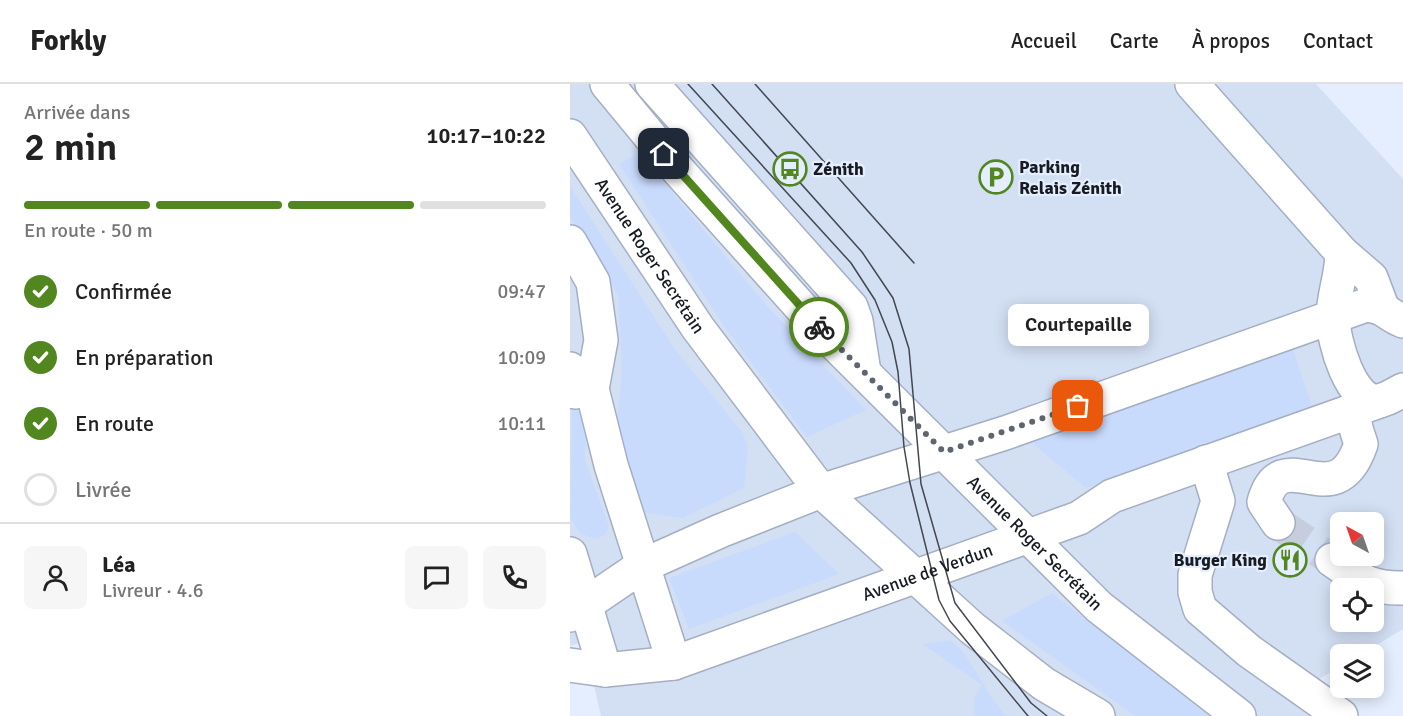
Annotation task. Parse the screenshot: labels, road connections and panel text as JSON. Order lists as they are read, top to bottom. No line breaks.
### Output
{"streets":{"street":["Avenue Roger Secrétain","Avenue de Verdun"]},"crossings":[["Avenue Roger Secrétain","Avenue de Verdun"]],"places":{"bus stop":["Zénith"],"parking":["Parking Relais Zénith"],"other":["Courtepaille"],"restaurant":["Burger King"]},"north":"top left","page":{"header":"Forkly","nav":["Accueil","Carte","À propos","Contact"],"heading":["2 min","Arrivée dans","10:17–10:22"],"panel":["Léa","Livreur · 4.6"],"bar":"En route · 50 m","list":[["Confirmée","09:47"],["En préparation","10:09"],["En route","10:11"],"Livrée"],"bubble":"Courtepaille"}}
